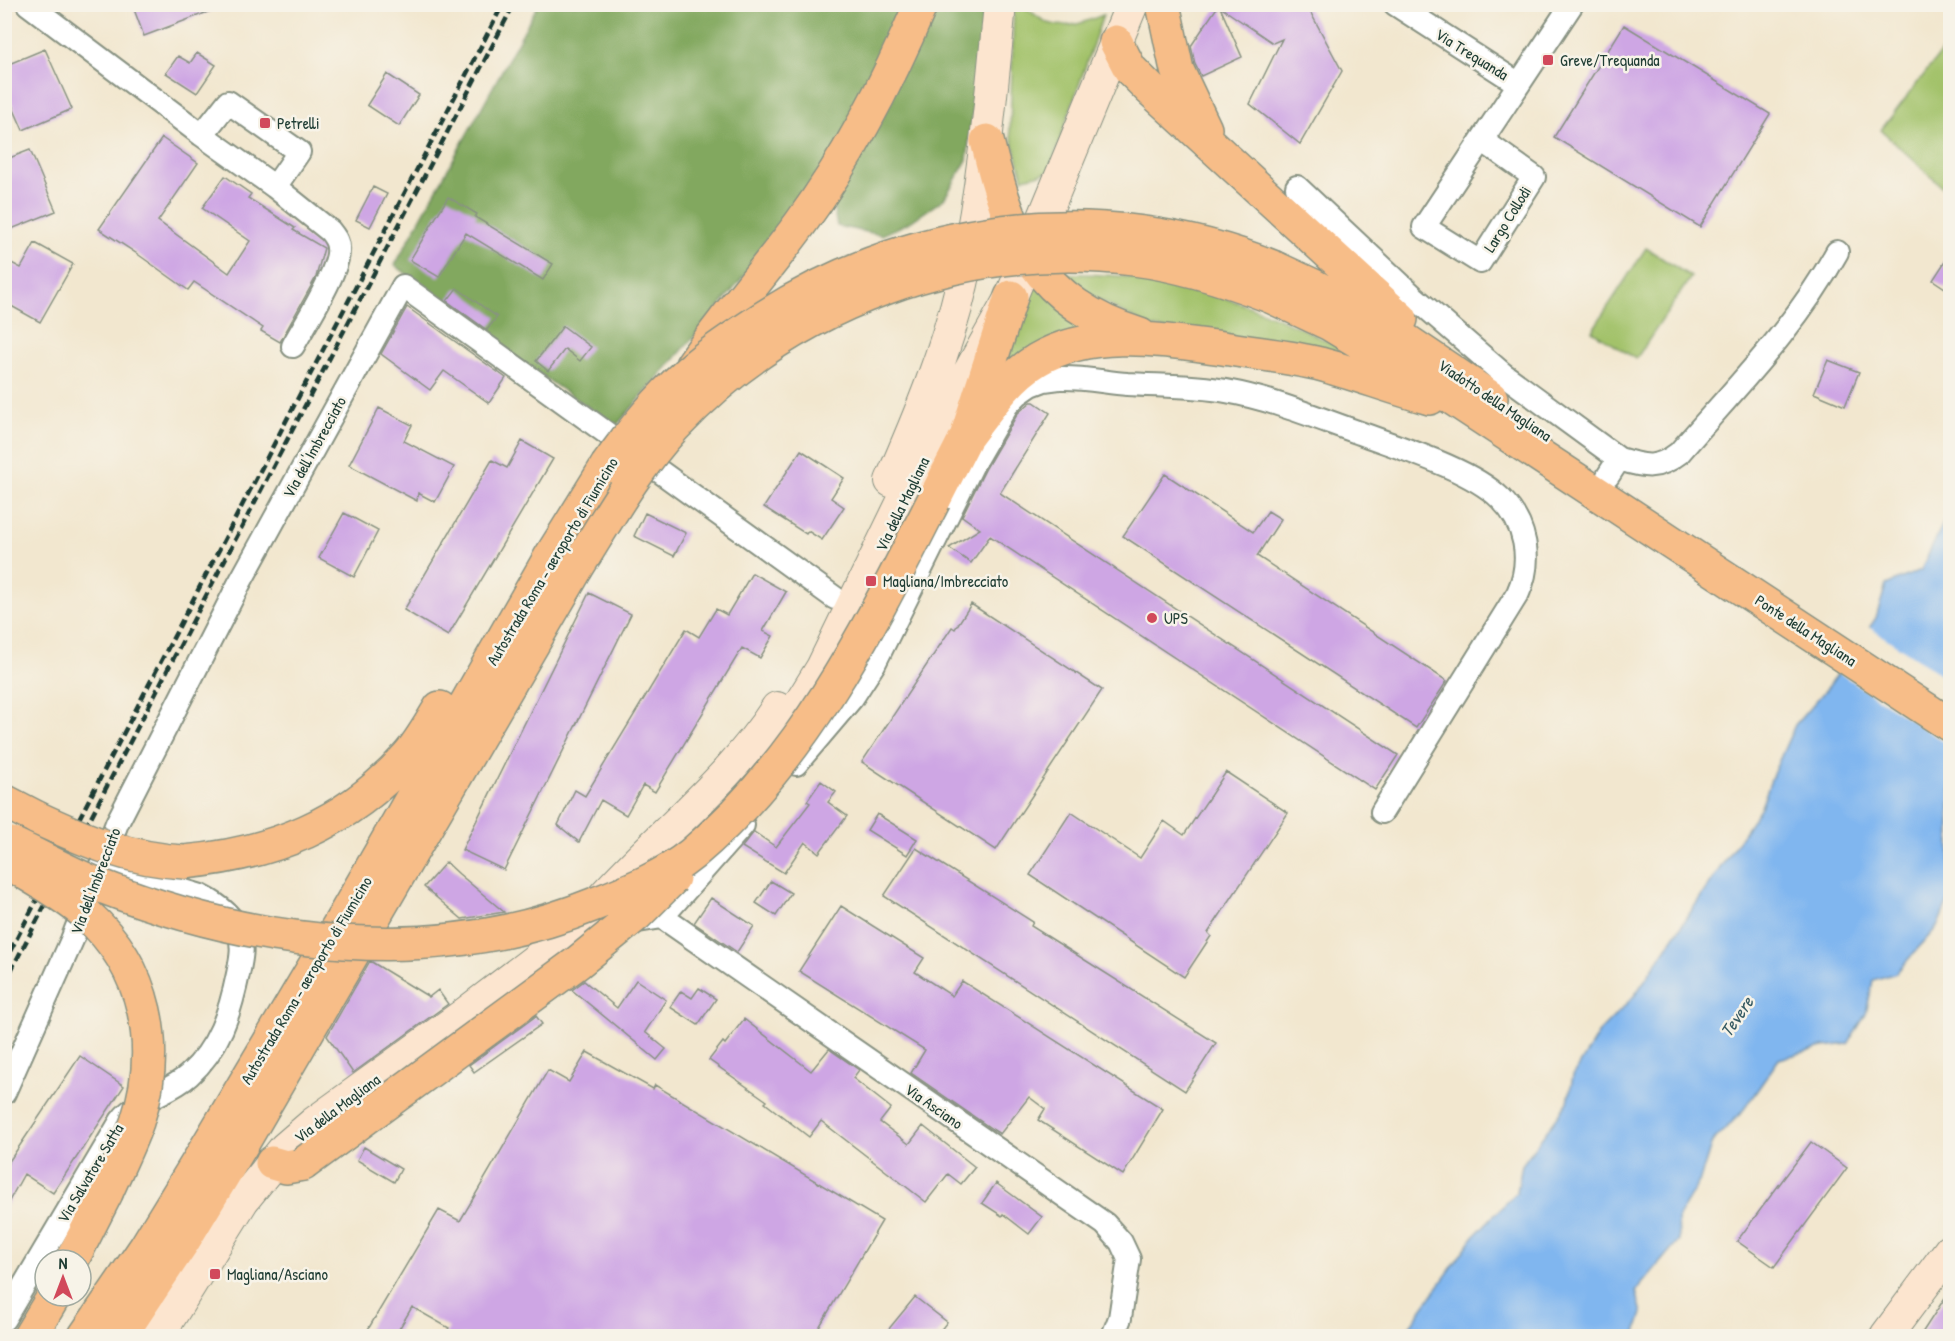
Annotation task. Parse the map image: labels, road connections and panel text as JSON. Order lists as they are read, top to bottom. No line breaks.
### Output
{"streets":{"highway":["Viadotto della Magliana","Autostrada Roma - aeroporto di Fiumicino","Ponte della Magliana"],"main road":["Via della Magliana"],"street":["Via Trequanda","Largo Collodi","Via dell'Imbrecciato","Via Asciano","Via Salvatore Satta"]},"crossings":[["Via Trequanda","Largo Collodi"],["Viadotto della Magliana","Autostrada Roma - aeroporto di Fiumicino"],["Viadotto della Magliana","Ponte della Magliana"],["Via dell'Imbrecciato","Via della Magliana"],["Via dell'Imbrecciato","Via Salvatore Satta"],["Via della Magliana","Via Asciano"]],"water":["Tevere"],"places":{"transit":["Greve/Trequanda","Petrelli","Magliana/Imbrecciato","Magliana/Asciano"],"other":["UPS"]},"north":"top"}
